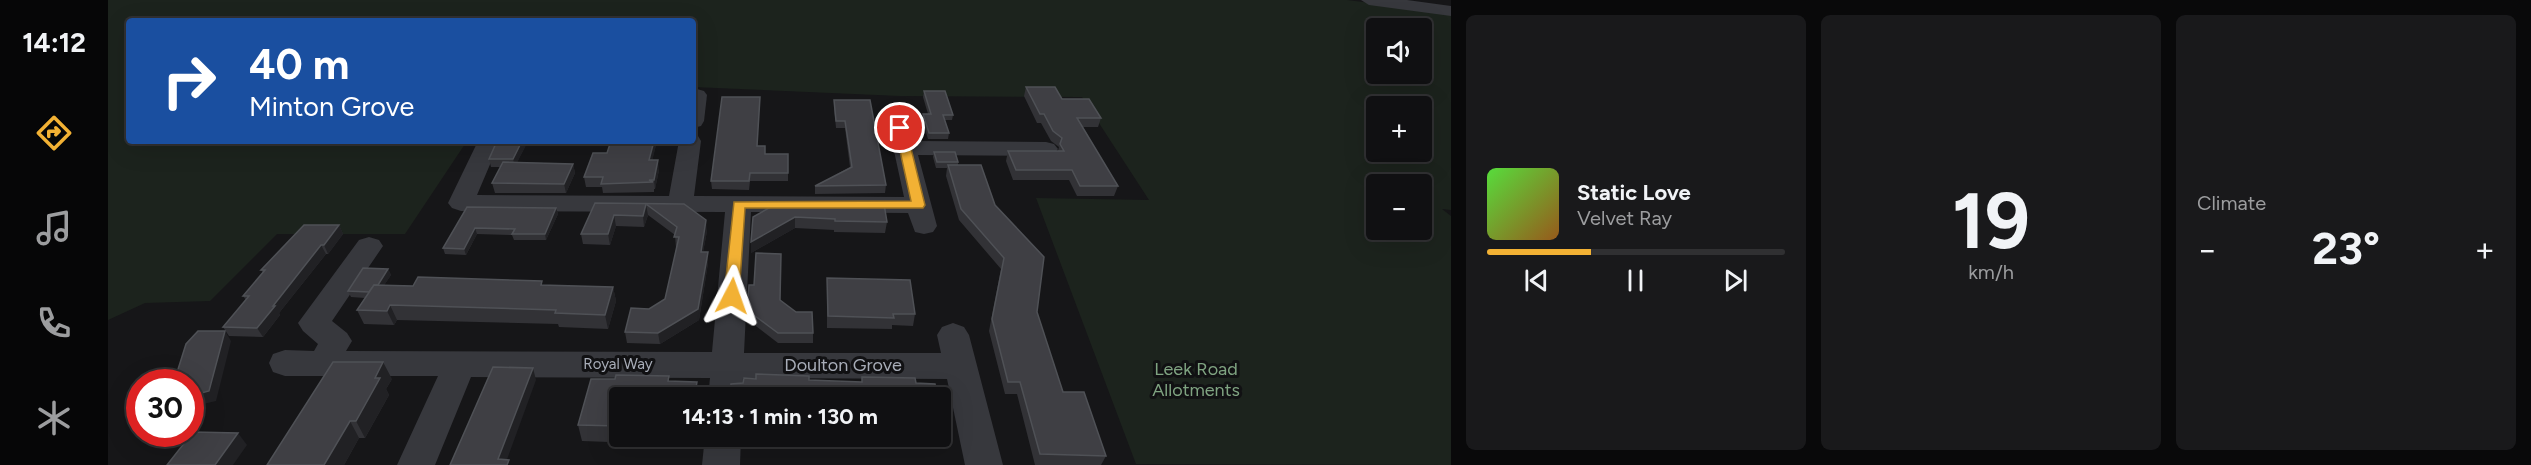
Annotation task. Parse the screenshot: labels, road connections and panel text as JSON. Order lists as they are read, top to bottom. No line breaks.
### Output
{"streets":{"street":["Royal Way","Doulton Grove"]},"crossings":[["Royal Way","Doulton Grove"]],"parks":["Leek Road Allotments"],"page":{"tabs":"14:12","tile":[["19","km/h"],"Climate"],"map_buttons":["+","−"],"turn":["40 m","Minton Grove"],"song":["Static Love","Velvet Ray"],"heat":["−","23°","+"],"limit":"30","trip":"14:13 · 1 min · 130 m"}}
